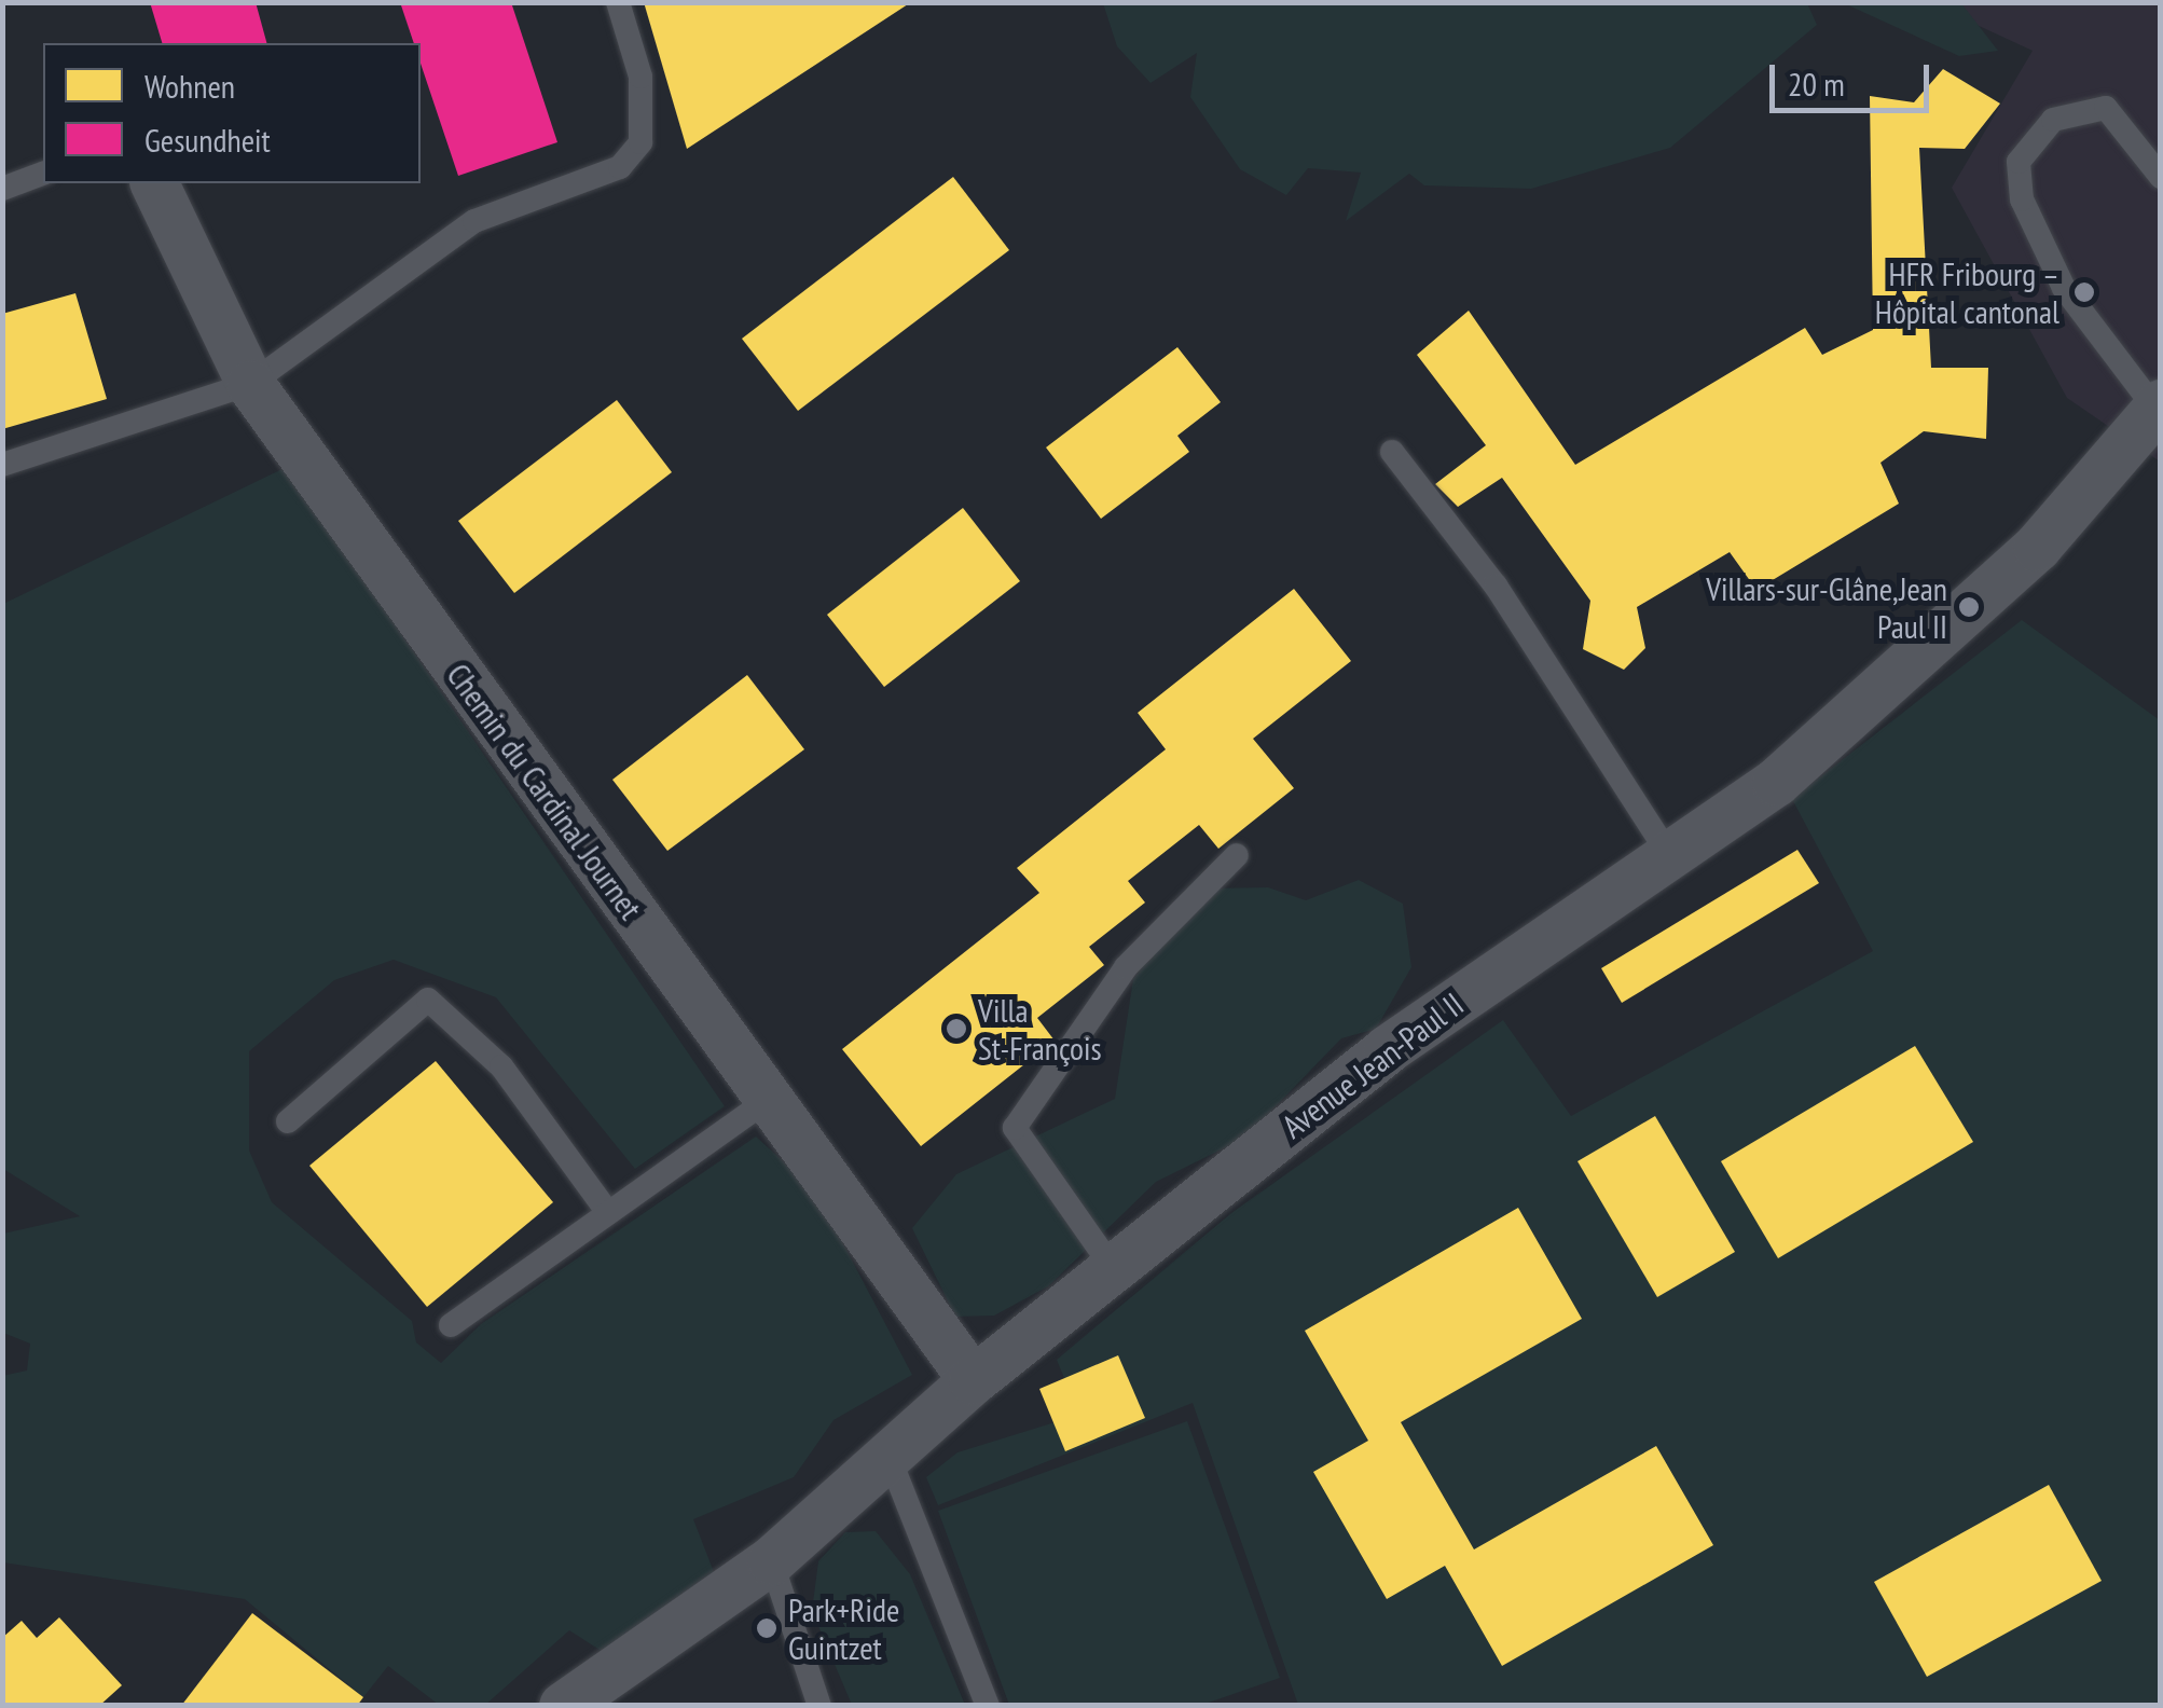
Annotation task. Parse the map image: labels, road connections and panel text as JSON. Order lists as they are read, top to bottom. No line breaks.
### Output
{"streets":{"street":["Chemin du Cardinal Journet","Avenue Jean-Paul II"]},"crossings":[["Chemin du Cardinal Journet","Avenue Jean-Paul II"]],"places":["HFR Fribourg – Hôpital cantonal","Villars-sur-Glâne,Jean Paul II","Villa St-François","Park+Ride Guintzet"],"legend":["Wohnen","Gesundheit"],"scale_bar":"20 m"}
